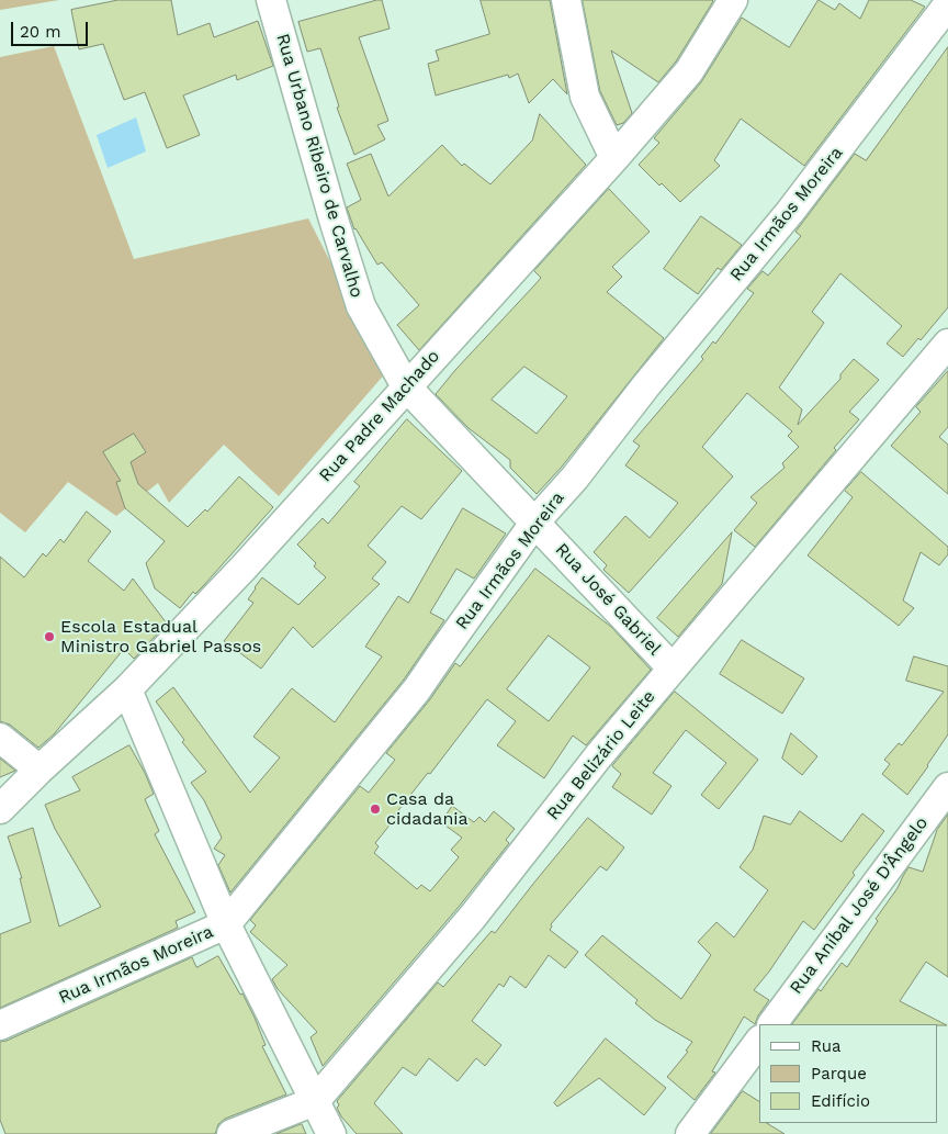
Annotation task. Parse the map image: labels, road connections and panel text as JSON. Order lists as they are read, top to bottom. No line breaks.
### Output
{"streets":{"street":["Rua Urbano Ribeiro de Carvalho","Rua Irmãos Moreira","Rua Padre Machado","Rua José Gabriel","Rua Belizário Leite","Rua Aníbal José D'Ângelo"]},"crossings":[["Rua Urbano Ribeiro de Carvalho","Rua Padre Machado"],["Rua Urbano Ribeiro de Carvalho","Rua José Gabriel"],["Rua Irmãos Moreira","Rua José Gabriel"],["Rua Padre Machado","Rua José Gabriel"],["Rua José Gabriel","Rua Belizário Leite"]],"places":["Escola Estadual Ministro Gabriel Passos","Casa da cidadania"],"legend":["Rua","Parque","Edifício"],"scale_bar":"20 m"}
